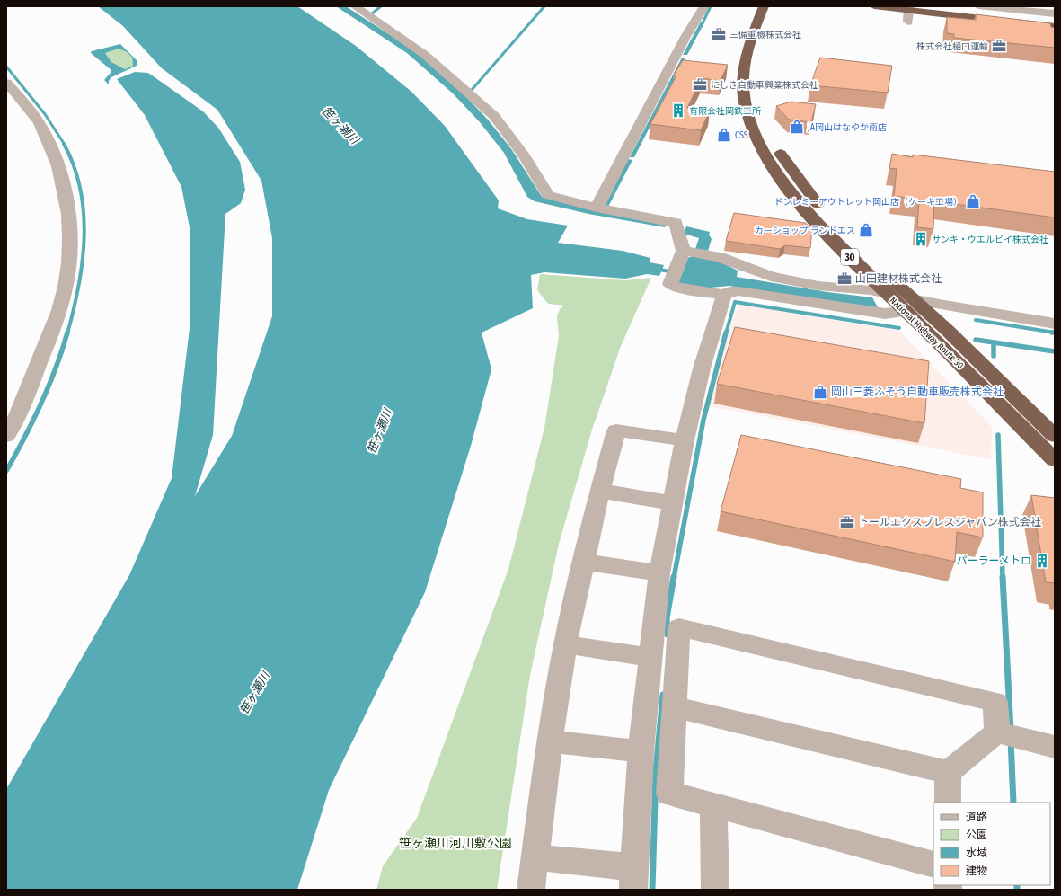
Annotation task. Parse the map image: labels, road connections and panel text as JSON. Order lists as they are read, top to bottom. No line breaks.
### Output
{"streets":{"highway":["30","National Highway Route 30"]},"water":["笹ヶ瀬川"],"parks":["笹ヶ瀬川河川敷公園"],"places":{"office":["三備重機株式会社","株式会社樋口運輸","にしき自動車興業株式会社","山田建材株式会社","トールエクスプレスジャパン株式会社"],"building":["有限会社岡鉄工所","サンキ・ウエルビイ株式会社","パーラーメトロ"],"shop":["JA岡山はなやか南店","CSS","ドンレミーアウトレット岡山店（ケーキ工場）","カーショップ ランドエス","岡山三菱ふそう自動車販売株式会社"]},"legend":["道路","公園","水域","建物"]}
